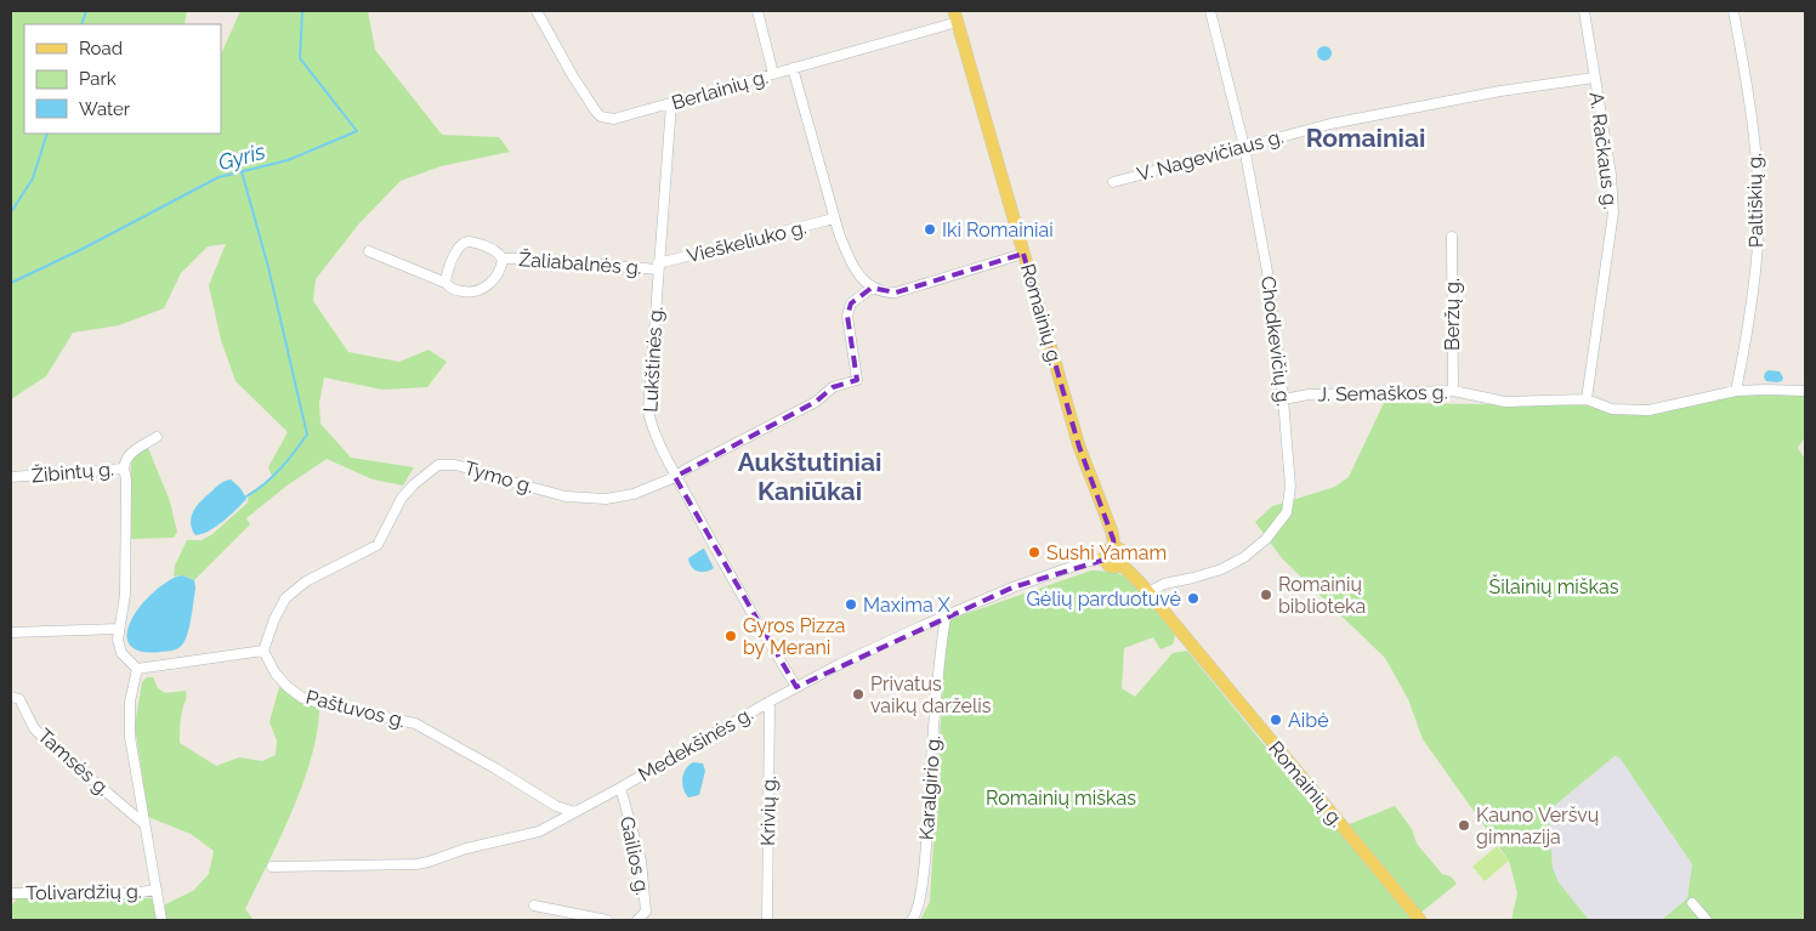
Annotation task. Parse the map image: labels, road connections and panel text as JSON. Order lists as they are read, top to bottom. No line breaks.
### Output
{"streets":{"main road":["Romainių g."],"street":["Berlainių g.","A. Račkaus g.","V. Nagevičiaus g.","Paltiškių g.","Vieškeliuko g.","Žaliabalnės g.","Beržų g.","Chodkevičių g.","Lukštinės g.","J. Semaškos g.","Žibintų g.","Tymo g.","Paštuvos g.","Medekšinės g.","Tamsės g.","Karalgirio g.","Krivių g.","Gailios g.","Tolivardžių g."]},"crossings":[["Berlainių g.","Vieškeliuko g."],["Berlainių g.","Romainių g."],["Berlainių g.","Lukštinės g."],["A. Račkaus g.","V. Nagevičiaus g."],["A. Račkaus g.","J. Semaškos g."],["V. Nagevičiaus g.","Chodkevičių g."],["Paltiškių g.","J. Semaškos g."],["Vieškeliuko g.","Žaliabalnės g."],["Vieškeliuko g.","Lukštinės g."],["Žaliabalnės g.","Lukštinės g."],["Romainių g.","Chodkevičių g."],["Romainių g.","Medekšinės g."],["Beržų g.","J. Semaškos g."],["Chodkevičių g.","J. Semaškos g."],["Lukštinės g.","Tymo g."],["Lukštinės g.","Medekšinės g."],["Tymo g.","Paštuvos g."],["Paštuvos g.","Medekšinės g."],["Medekšinės g.","Karalgirio g."],["Medekšinės g.","Krivių g."],["Medekšinės g.","Gailios g."]],"districts":["Romainiai","Aukštutiniai Kaniūkai"],"water":["Gyris"],"parks":["Šilainių miškas","Romainių miškas"],"places":["Iki Romainiai","Sushi Yamam","Romainių biblioteka","Gėlių parduotuvė","Maxima X","Gyros Pizza by Merani","Privatus vaikų darželis","Aibė","Kauno Veršvų gimnazija"],"legend":["Road","Park","Water"]}
